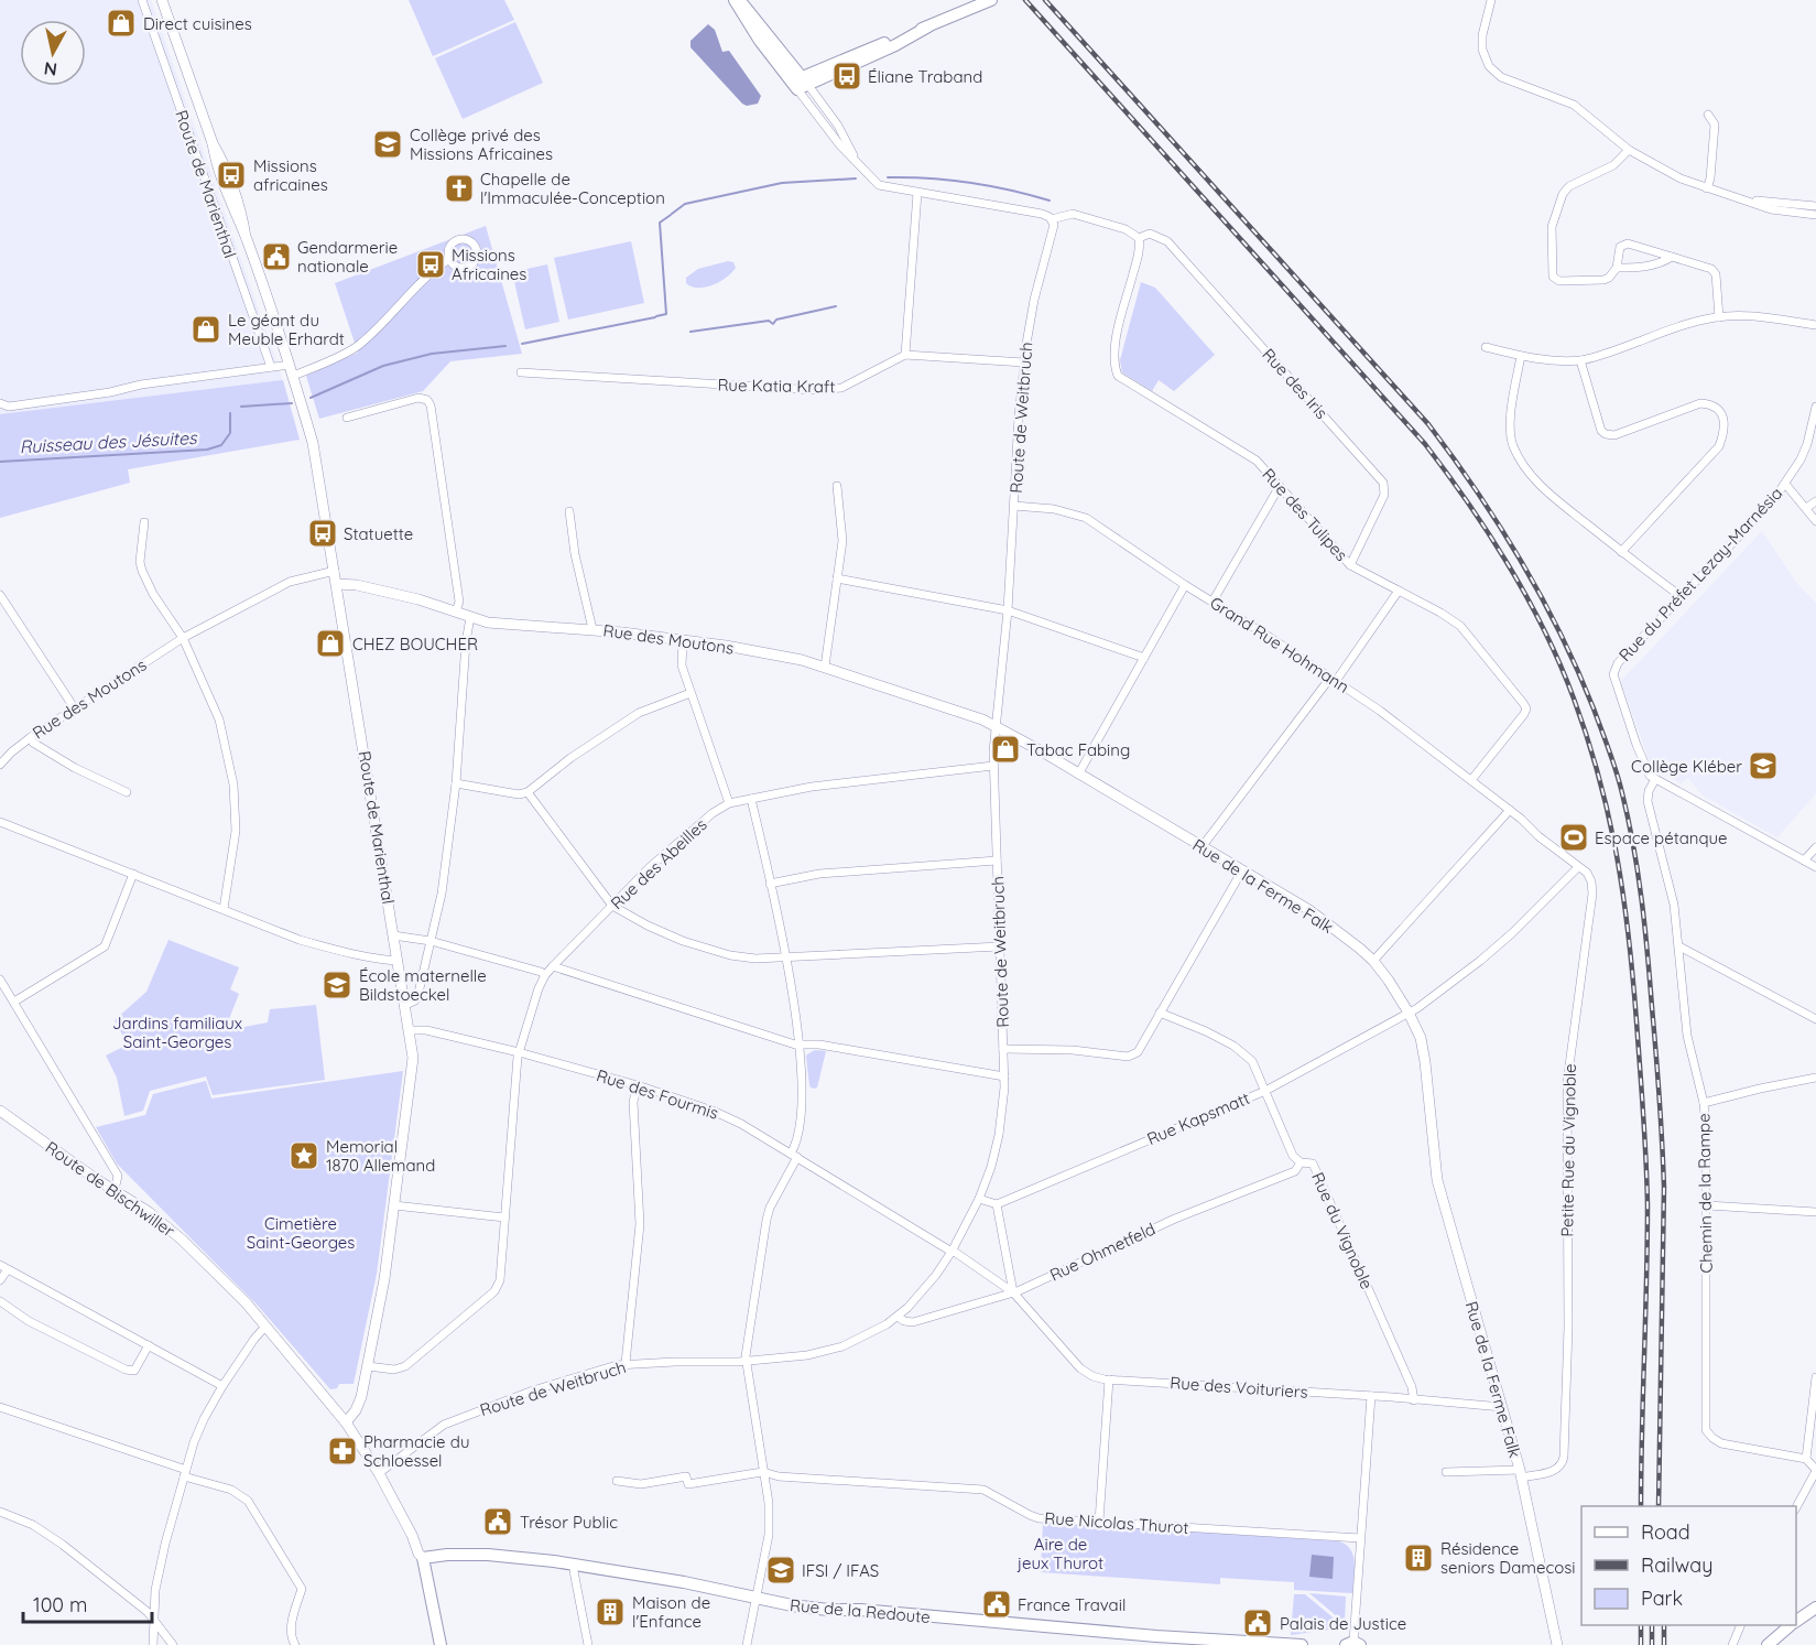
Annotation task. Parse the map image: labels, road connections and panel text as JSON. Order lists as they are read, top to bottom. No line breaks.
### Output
{"streets":{"main road":["Route de Bischwiller","Rue de la Redoute"],"street":["Route de Marienthal","Rue des Iris","Rue Katia Kraft","Route de Weitbruch","Rue des Tulipes","Rue du Préfet Lezay-Marnésia","Rue des Moutons","Grand Rue Hohmann","Rue des Abeilles","Rue de la Ferme Falk","Rue des Fourmis","Rue Kapsmatt","Petite Rue du Vignoble","Chemin de la Rampe","Rue du Vignoble","Rue Ohmetfeld","Rue des Voituriers","Rue Nicolas Thurot"]},"crossings":[["Route de Marienthal","Rue des Moutons"],["Route de Marienthal","Rue des Abeilles"],["Route de Marienthal","Rue des Fourmis"],["Route de Marienthal","Route de Bischwiller"],["Rue des Iris","Rue des Tulipes"],["Route de Weitbruch","Rue des Moutons"],["Route de Weitbruch","Grand Rue Hohmann"],["Route de Weitbruch","Rue des Abeilles"],["Route de Weitbruch","Rue de la Ferme Falk"],["Route de Weitbruch","Rue des Fourmis"],["Route de Weitbruch","Route de Bischwiller"],["Route de Weitbruch","Rue Ohmetfeld"],["Route de Weitbruch","Rue des Voituriers"],["Rue des Tulipes","Grand Rue Hohmann"],["Rue du Préfet Lezay-Marnésia","Chemin de la Rampe"],["Rue des Moutons","Rue de la Ferme Falk"],["Grand Rue Hohmann","Petite Rue du Vignoble"],["Rue des Abeilles","Rue des Fourmis"],["Rue de la Ferme Falk","Rue Kapsmatt"],["Rue de la Ferme Falk","Petite Rue du Vignoble"],["Rue de la Ferme Falk","Rue des Voituriers"],["Rue des Fourmis","Rue des Voituriers"],["Rue Kapsmatt","Petite Rue du Vignoble"],["Rue Kapsmatt","Rue du Vignoble"],["Route de Bischwiller","Rue de la Redoute"],["Rue du Vignoble","Rue Ohmetfeld"],["Rue du Vignoble","Rue des Voituriers"],["Rue Ohmetfeld","Rue des Voituriers"]],"water":["Ruisseau des Jésuites"],"parks":["Jardins familiaux Saint-Georges","Cimetière Saint-Georges","Aire de jeux Thurot"],"places":{"shop":["Direct cuisines","Le géant du Meuble Erhardt","CHEZ BOUCHER","Tabac Fabing"],"bus stop":["Éliane Traband","Missions africaines","Missions Africaines","Statuette"],"school or university":["Collège privé des Missions Africaines","Collège Kléber","École maternelle Bildstoeckel","IFSI / IFAS"],"church":["Chapelle de l'Immaculée-Conception"],"public building":["Gendarmerie nationale","Trésor Public","France Travail","Palais de Justice"],"sports":["Espace pétanque"],"place":["Memorial 1870 Allemand"],"pharmacy":["Pharmacie du Schloessel"],"building":["Résidence seniors Damecosi","Maison de l'Enfance"]},"legend":["Road","Railway","Park"],"scale_bar":"100 m","north":"bottom"}
